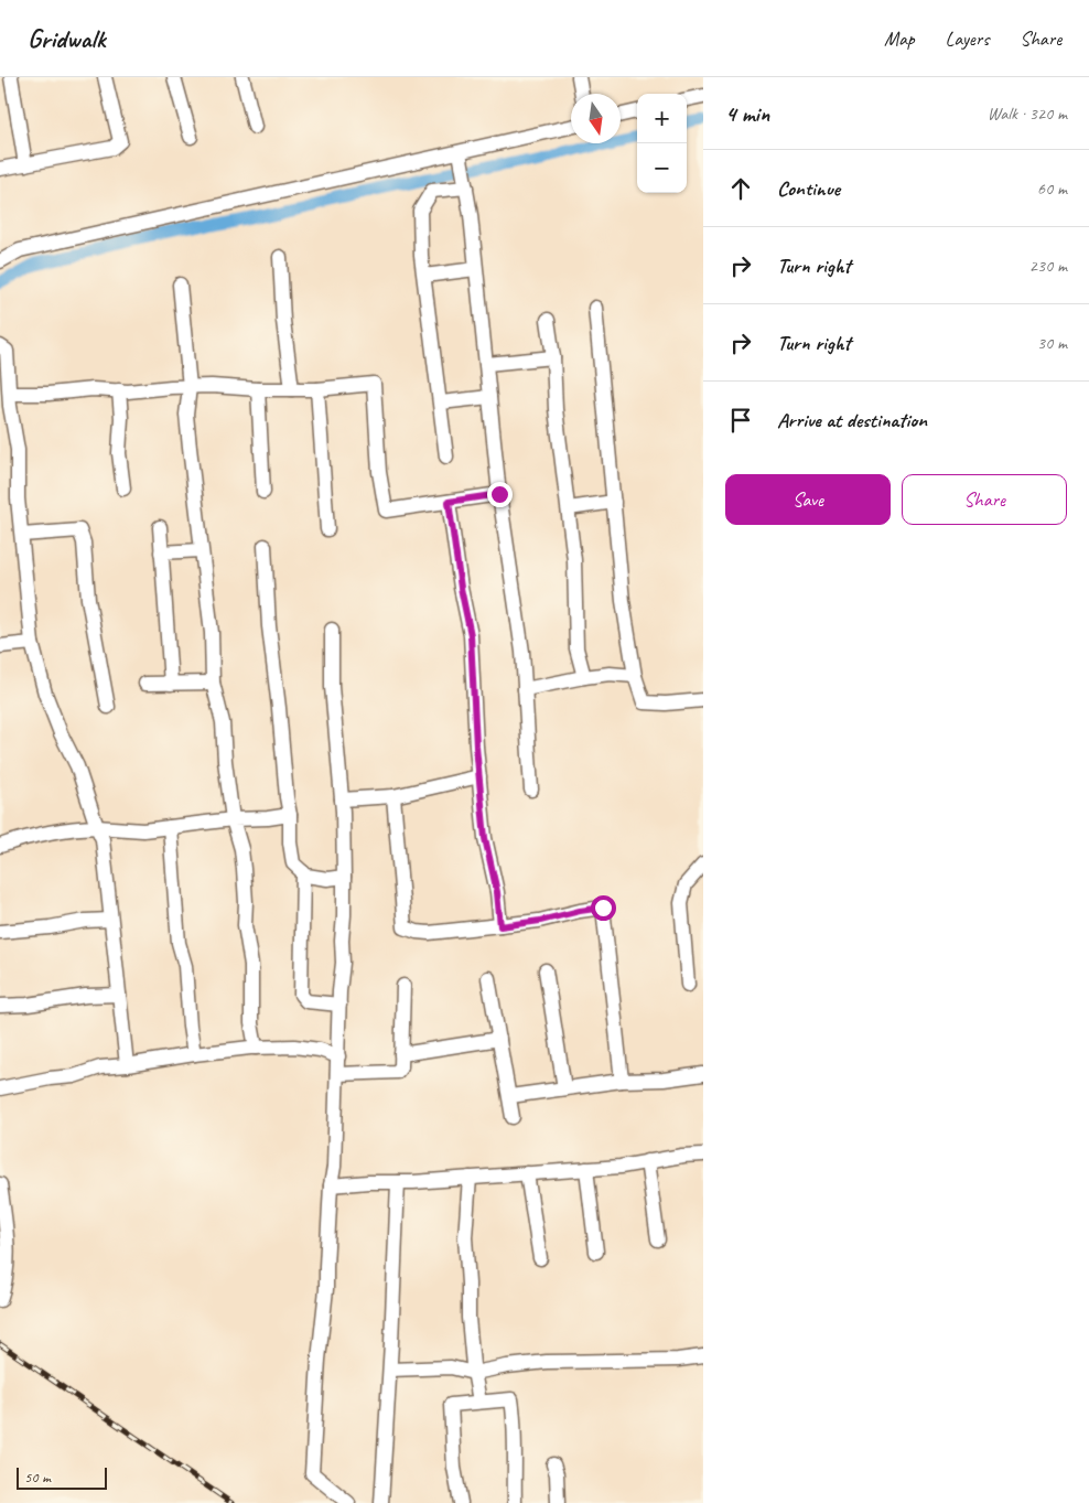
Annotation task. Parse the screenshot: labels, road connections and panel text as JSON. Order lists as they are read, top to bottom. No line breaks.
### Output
{"scale_bar":"50 m","north":"bottom","page":{"header":"Gridwalk","nav":["Map","Layers","Share"],"heading":["4 min","Walk · 320 m"],"map_buttons":["+","−"],"list":[["Continue","60 m"],["Turn right","230 m"],["Turn right","30 m"],"Arrive at destination"],"buttons":["Save","Share"],"scale":"50 m"}}
